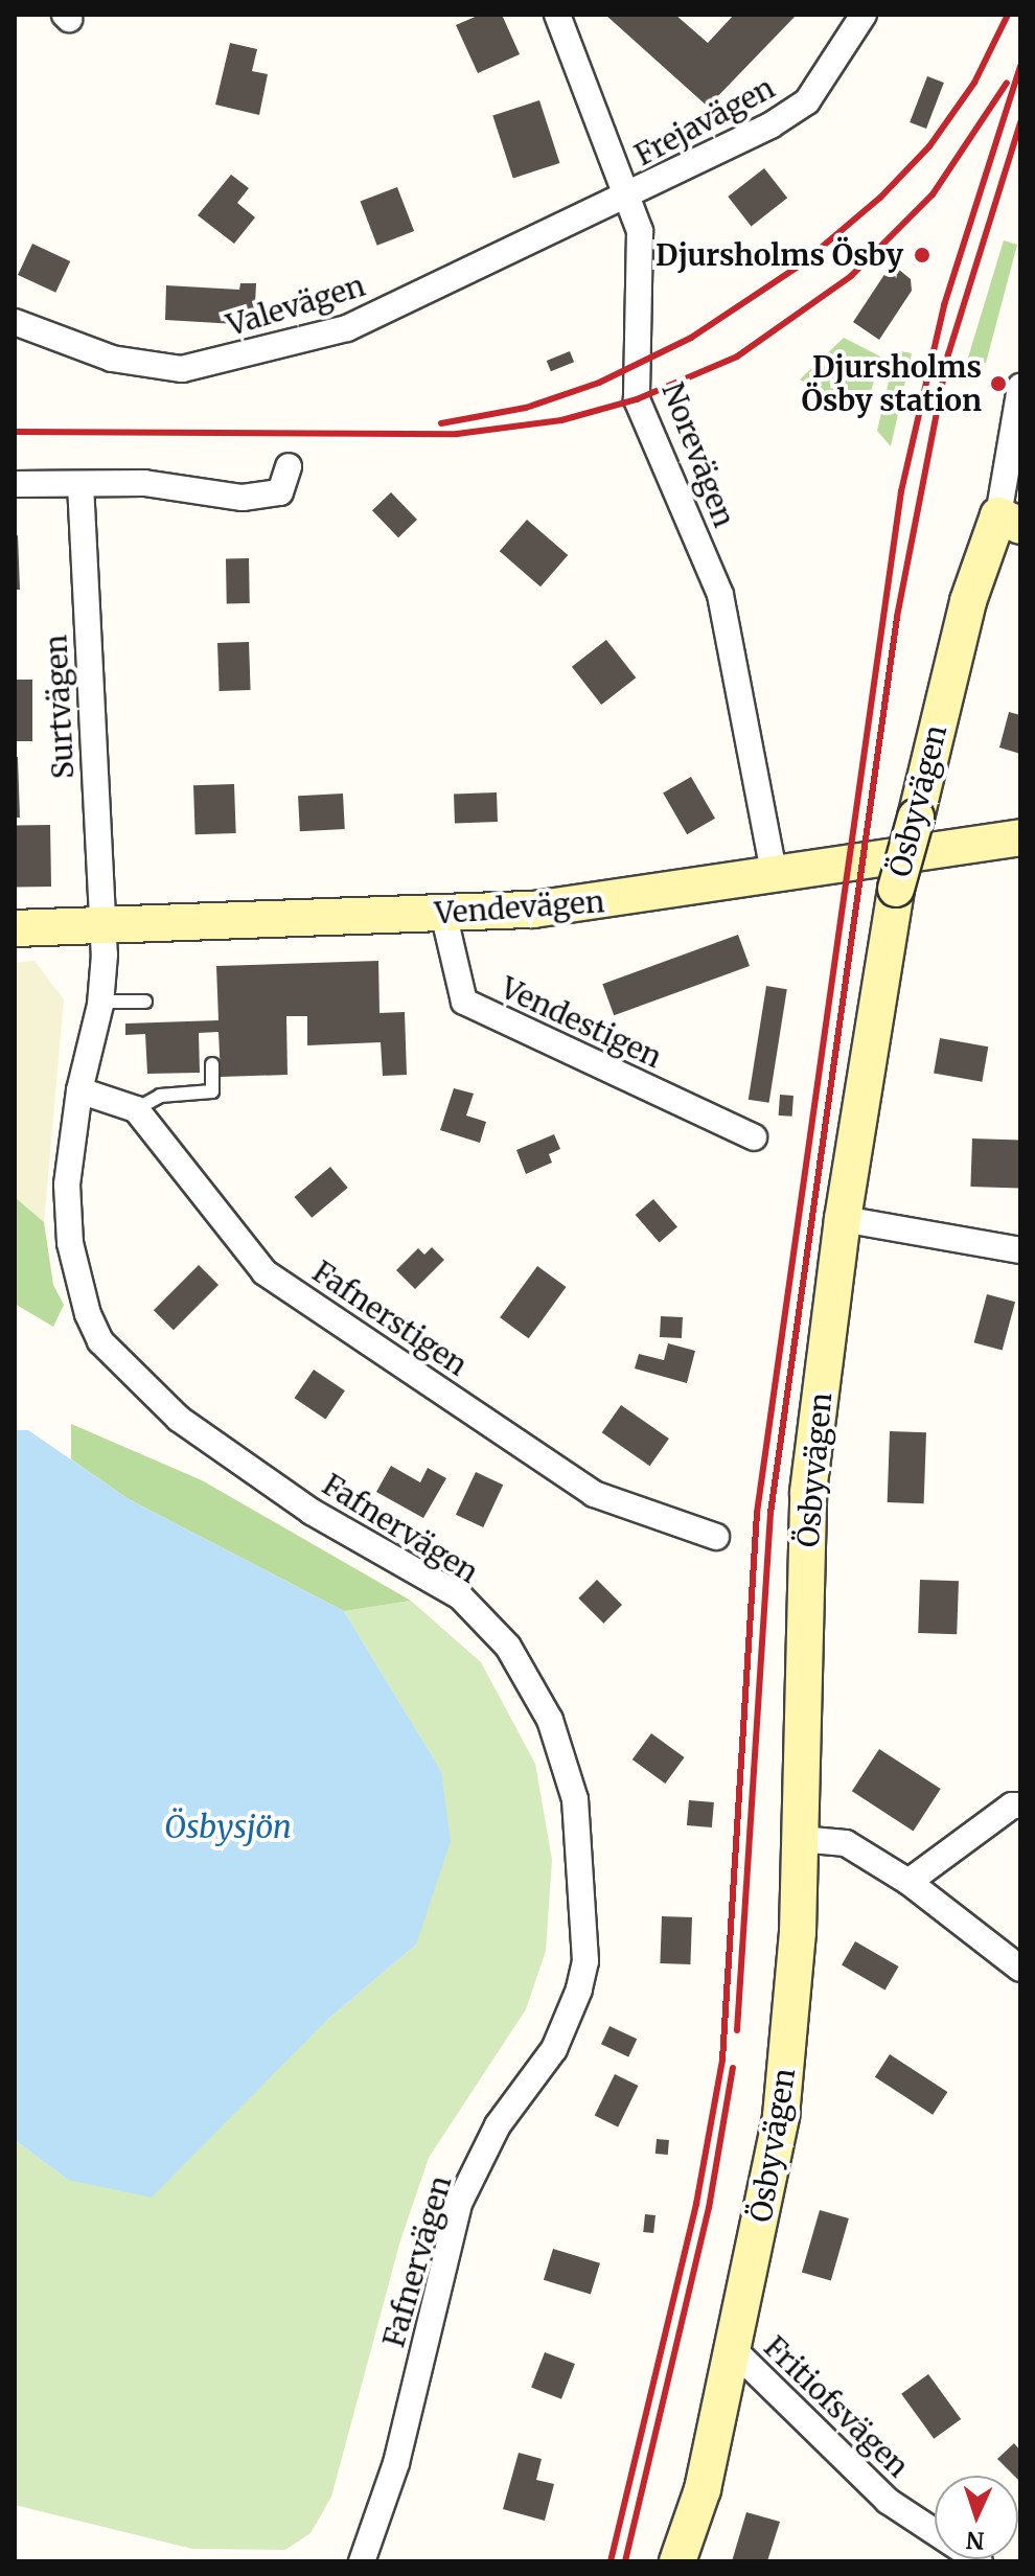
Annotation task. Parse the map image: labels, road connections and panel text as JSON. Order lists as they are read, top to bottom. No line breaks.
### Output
{"streets":{"street":["Frejavägen","Valevägen","Norevägen","Surtvägen","Ösbyvägen","Vendevägen","Vendestigen","Fafnerstigen","Fafnervägen","Fritiofsvägen"]},"crossings":[["Frejavägen","Valevägen"],["Frejavägen","Norevägen"],["Valevägen","Norevägen"],["Norevägen","Vendevägen"],["Surtvägen","Vendevägen"],["Surtvägen","Fafnervägen"],["Ösbyvägen","Fritiofsvägen"],["Vendevägen","Vendestigen"],["Vendevägen","Fafnervägen"]],"water":["Ösbysjön"],"places":["Djursholms Ösby","Djursholms Ösby station"],"north":"bottom"}
